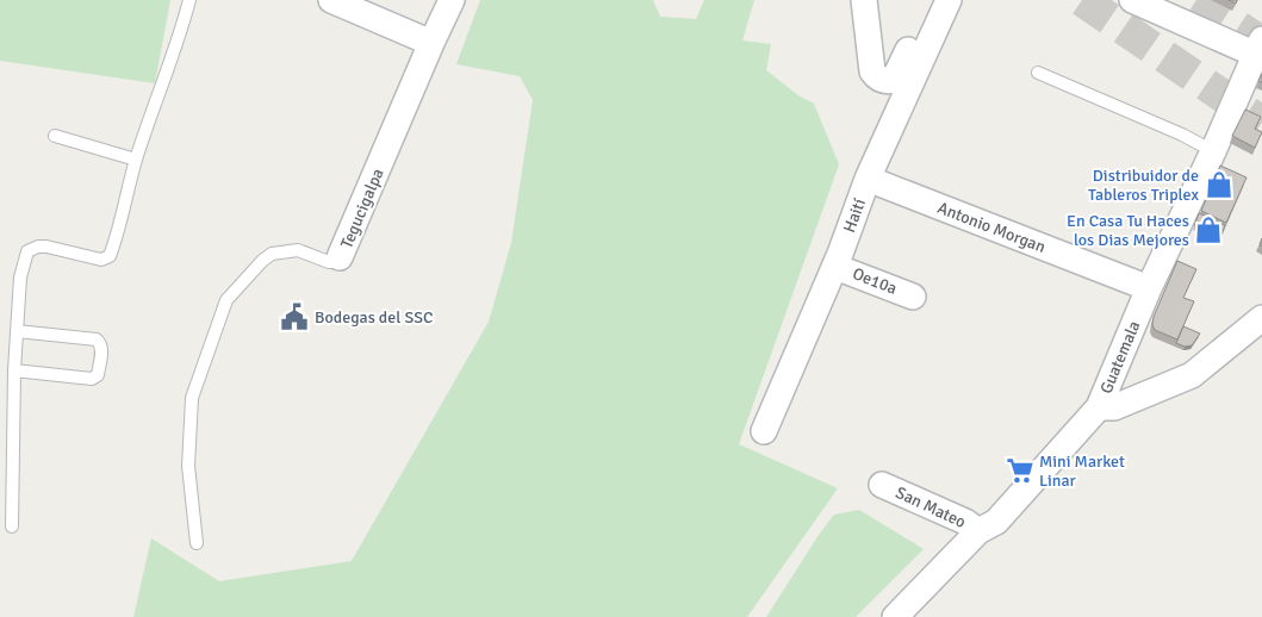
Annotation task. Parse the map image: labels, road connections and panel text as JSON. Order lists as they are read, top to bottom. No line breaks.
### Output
{"streets":{"street":["Tegucigalpa","Haití","Antonio Morgan","Oe10a","Guatemala","San Mateo"]},"crossings":[["Haití","Antonio Morgan"],["Haití","Oe10a"],["Antonio Morgan","Guatemala"],["Guatemala","San Mateo"]],"places":{"shop":["Distribuidor de Tableros Triplex","En Casa Tu Haces los Dias Mejores"],"public building":["Bodegas del SSC"],"supermarket":["Mini Market Linar"]}}
